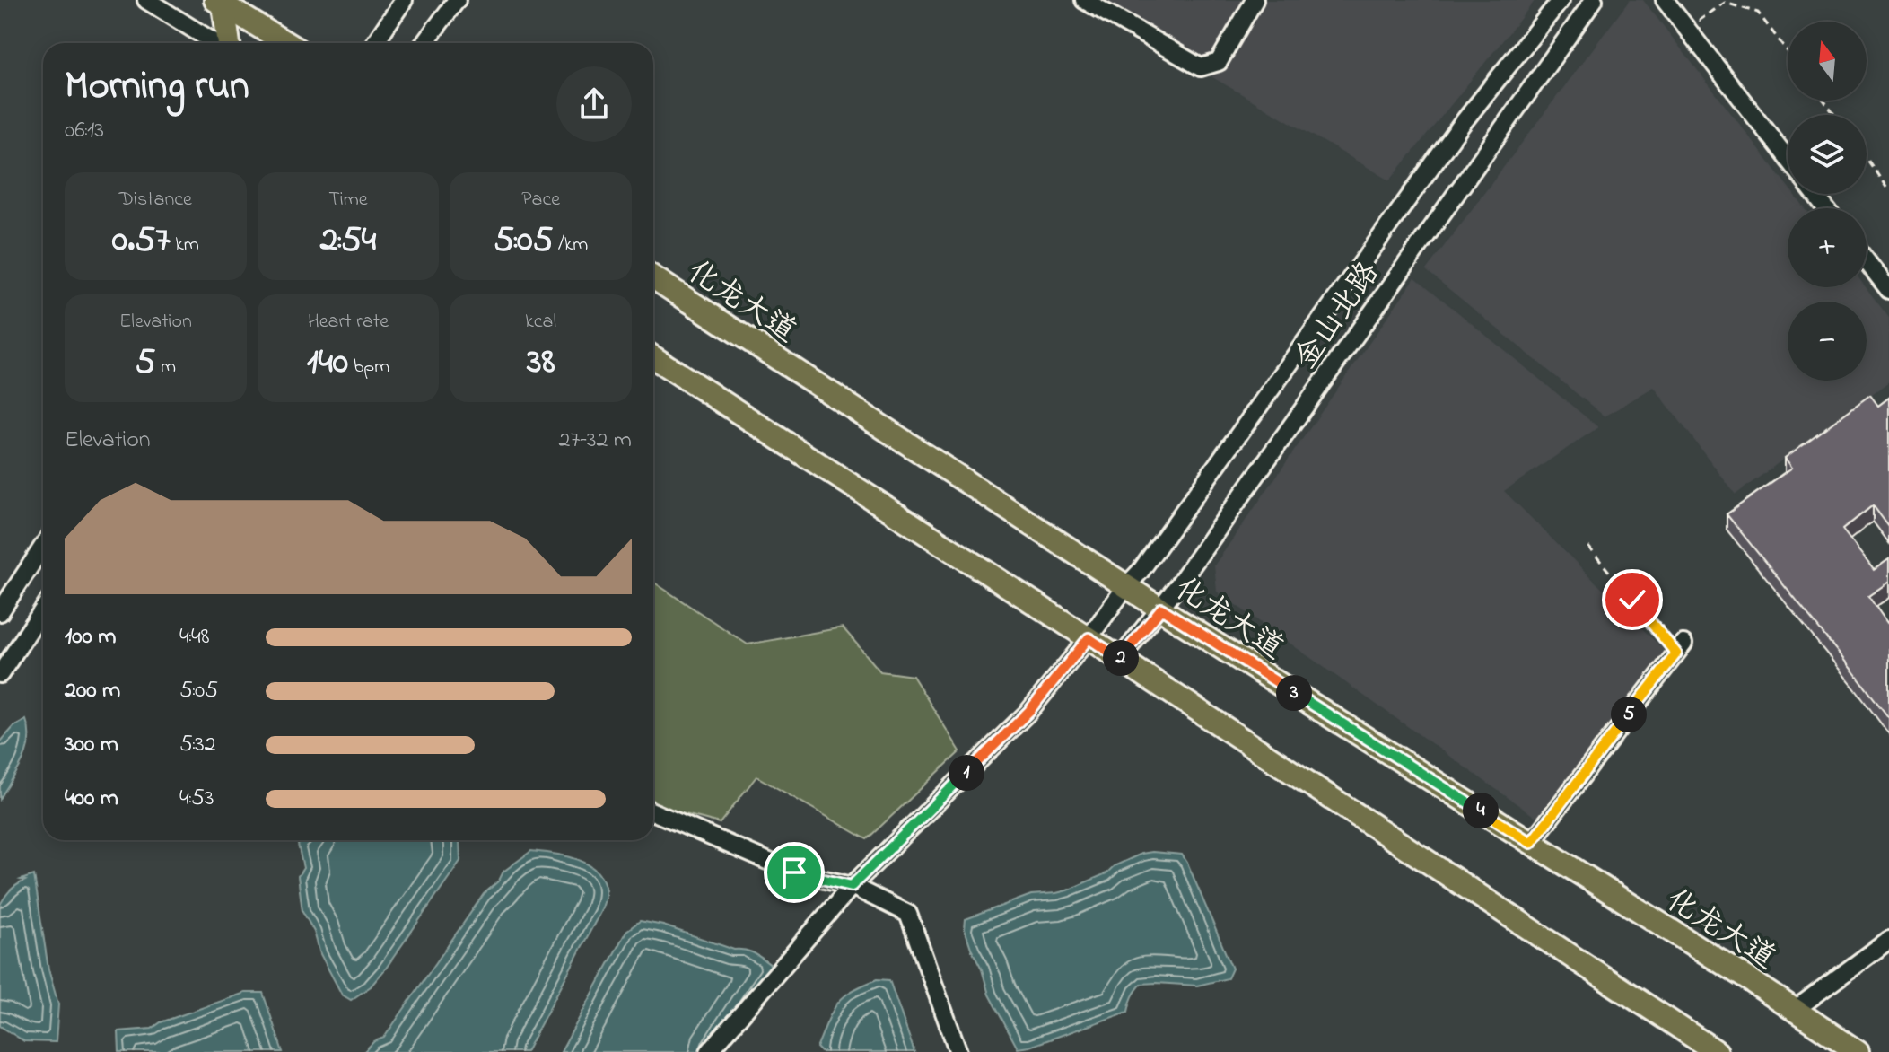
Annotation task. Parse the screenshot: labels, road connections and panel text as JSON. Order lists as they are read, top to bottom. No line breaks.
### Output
{"streets":{"main road":["化龙大道"],"street":["金山北路"]},"crossings":[["化龙大道","金山北路"]],"north":"top","page":{"map_buttons":["+","−"],"heading":["Morning run","06:13"],"stats":[["Distance","0.57 km"],["Time","2:54"],["Pace","5:05 /km"],["Elevation","5 m"],["Heart rate","140 bpm"],["kcal","38"]],"chart":["Elevation","27–32 m"],"list":[{"name":"100 m","note":"4:48"},{"name":"200 m","note":"5:05"},{"name":"300 m","note":"5:32"},{"name":"400 m","note":"4:53"}],"pins":["2","3","5","1","4"]}}
